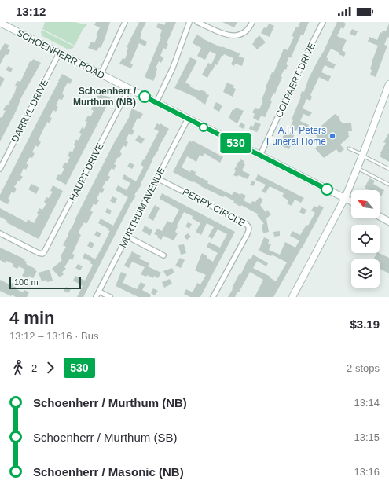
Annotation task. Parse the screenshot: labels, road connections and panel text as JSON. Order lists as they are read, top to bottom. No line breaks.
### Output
{"streets":{"main road":["SCHOENHERR ROAD"],"street":["COLPAERT DRIVE","DARRYL DRIVE","HAUPT DRIVE","MURTHUM AVENUE","PERRY CIRCLE"]},"crossings":[["SCHOENHERR ROAD","COLPAERT DRIVE"],["SCHOENHERR ROAD","DARRYL DRIVE"],["SCHOENHERR ROAD","HAUPT DRIVE"],["SCHOENHERR ROAD","MURTHUM AVENUE"],["MURTHUM AVENUE","PERRY CIRCLE"]],"places":["Schoenherr / Murthum (NB)","A.H. Peters Funeral Home"],"lines":["bus line 530"],"scale_bar":"100 m","north":"top left","page":{"status":"13:12","on_map":"530","scale":"100 m","heading":["4 min","13:12 – 13:16 · Bus","$3.19"],"legs":["2","530","2 stops"],"list":[{"name":"Schoenherr / Murthum (NB)","value":"13:14"},{"name":"Schoenherr / Murthum (SB)","value":"13:15"},{"name":"Schoenherr / Masonic (NB)","value":"13:16"}]}}
